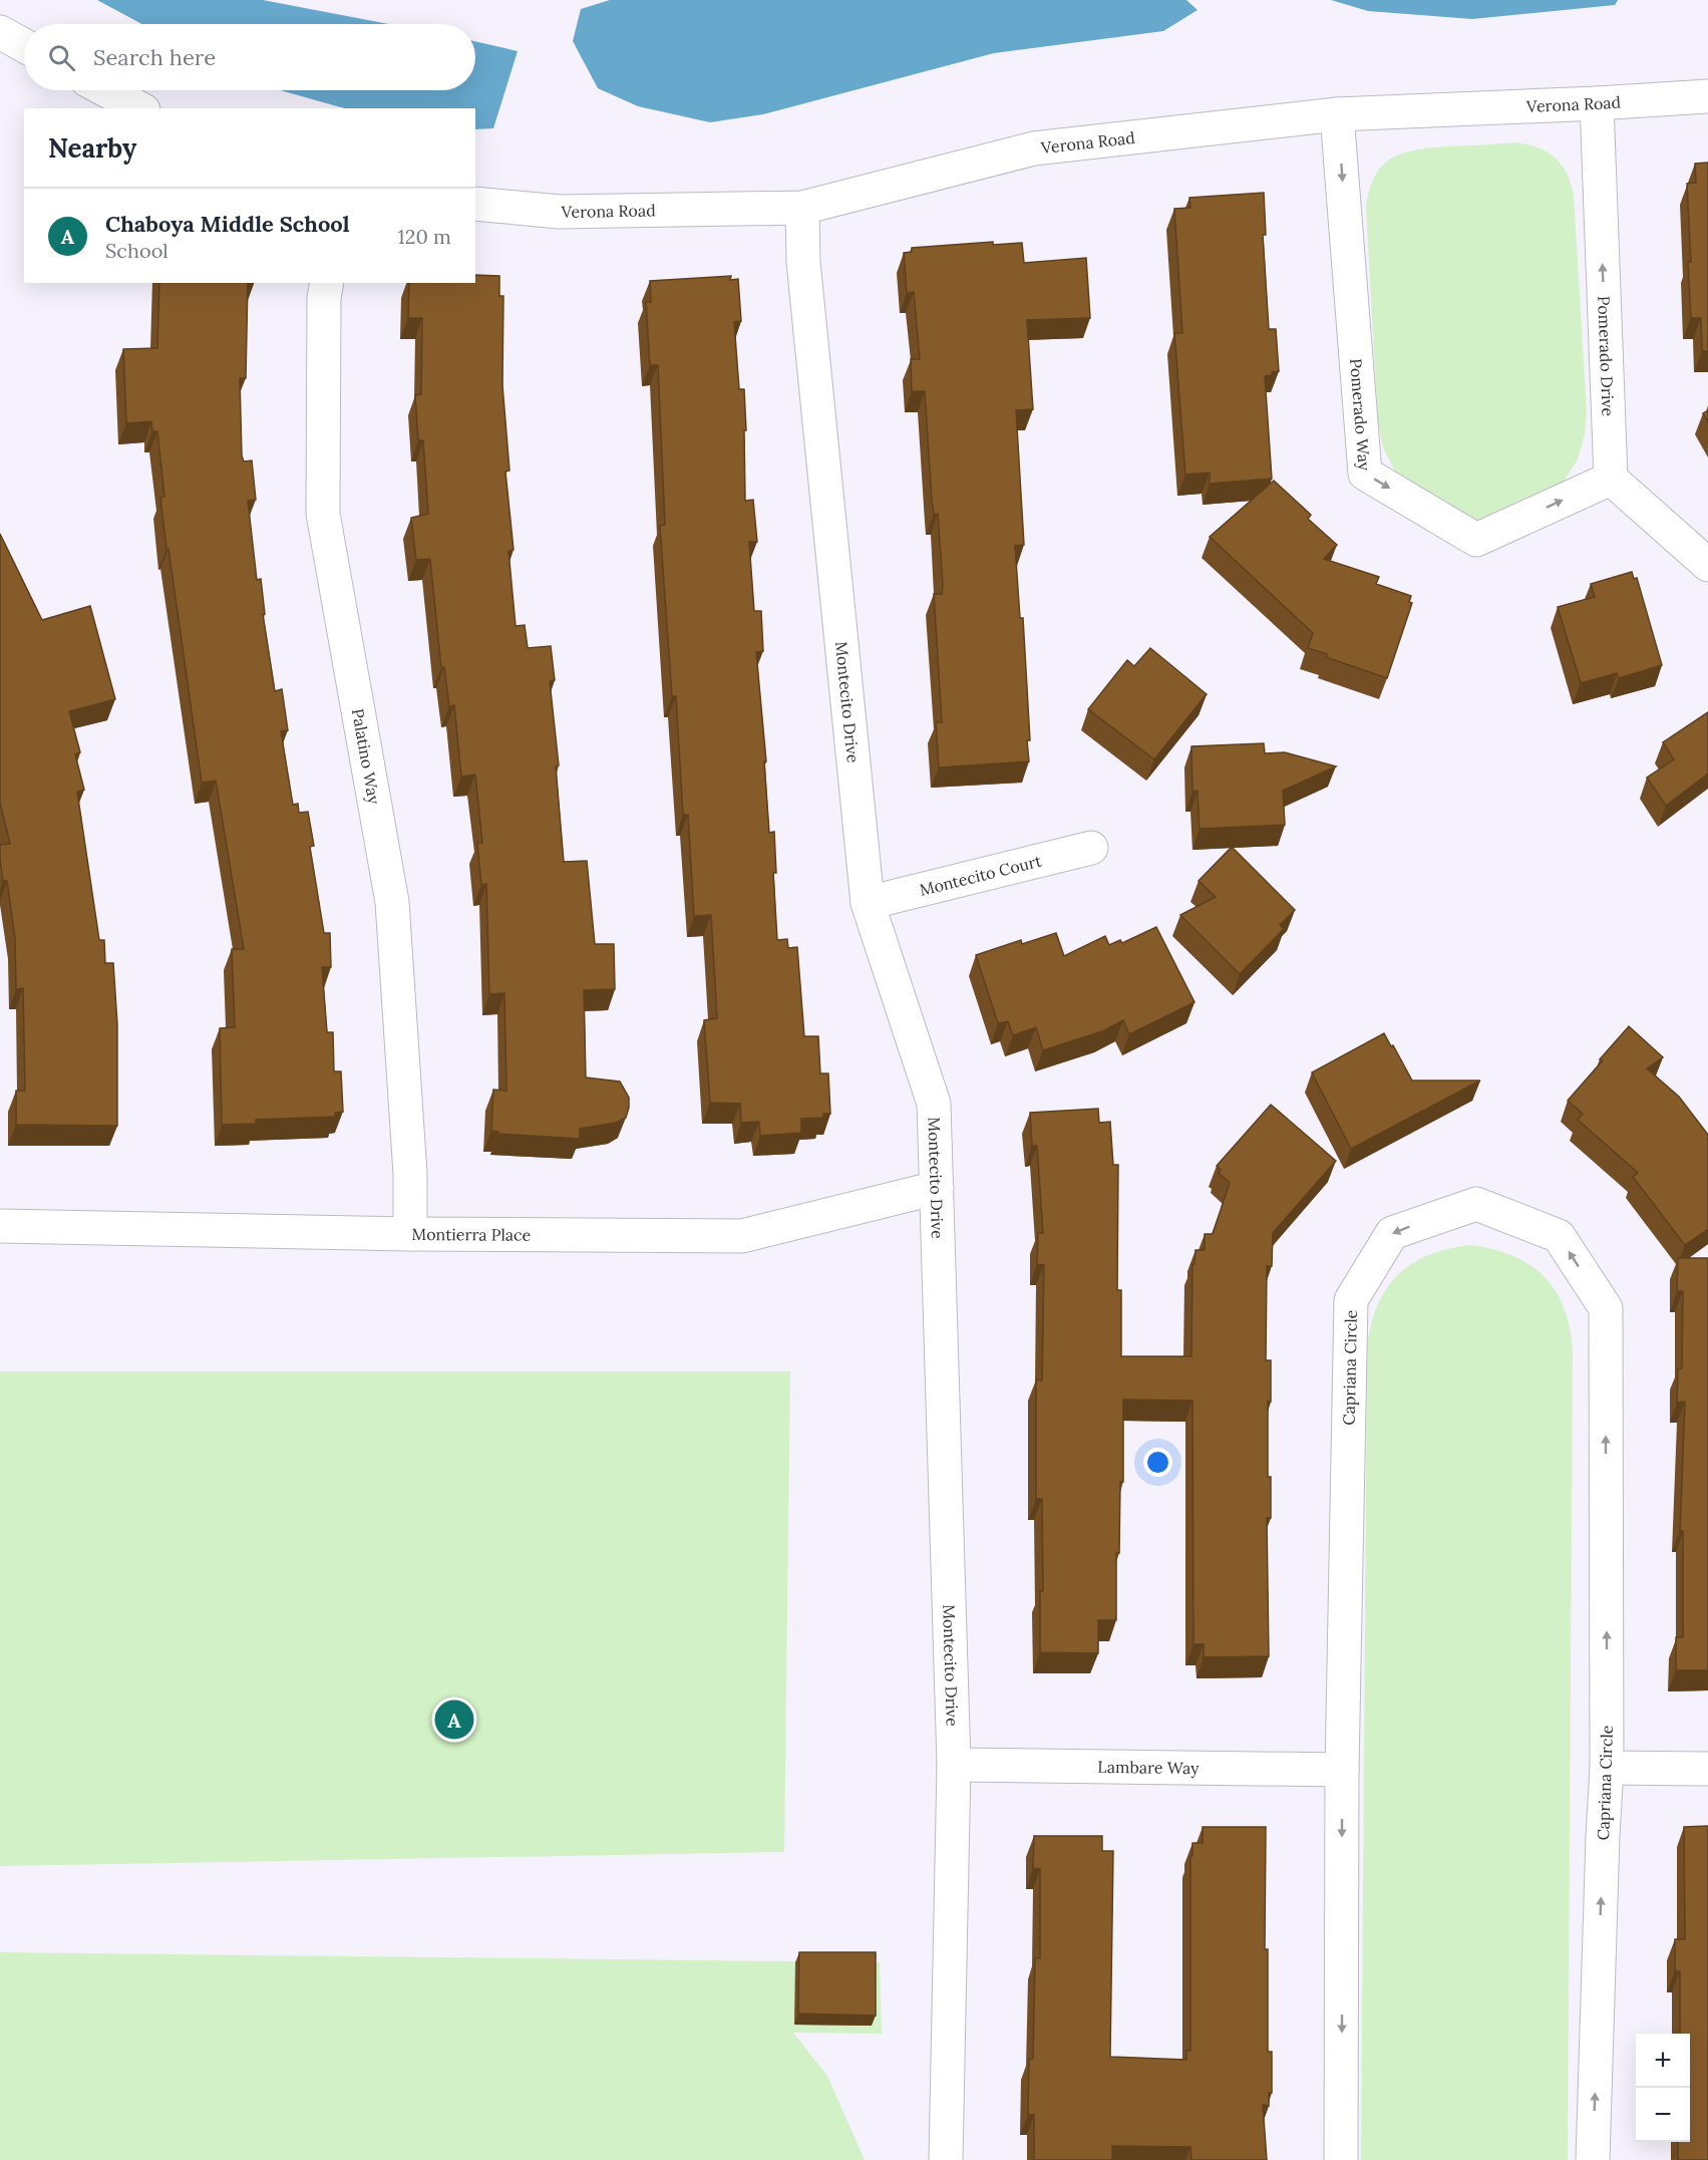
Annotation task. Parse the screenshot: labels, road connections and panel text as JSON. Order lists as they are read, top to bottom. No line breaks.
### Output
{"streets":{"street":["Verona Road","Pomerado Drive","Pomerado Way","Montecito Drive","Palatino Way","Montecito Court","Montierra Place","Capriana Circle","Lambare Way"]},"crossings":[["Verona Road","Pomerado Drive"],["Verona Road","Pomerado Way"],["Verona Road","Montecito Drive"],["Pomerado Drive","Pomerado Way"],["Montecito Drive","Montecito Court"],["Montecito Drive","Montierra Place"],["Montecito Drive","Lambare Way"],["Palatino Way","Montierra Place"],["Capriana Circle","Lambare Way"]],"one_way":["Pomerado Drive"],"page":{"search":"Search here","heading":"Nearby","list":[{"mark":"A","name":"Chaboya Middle School","note":"School","value":"120 m"}],"pins":"A","map_buttons":["+","−"]}}
